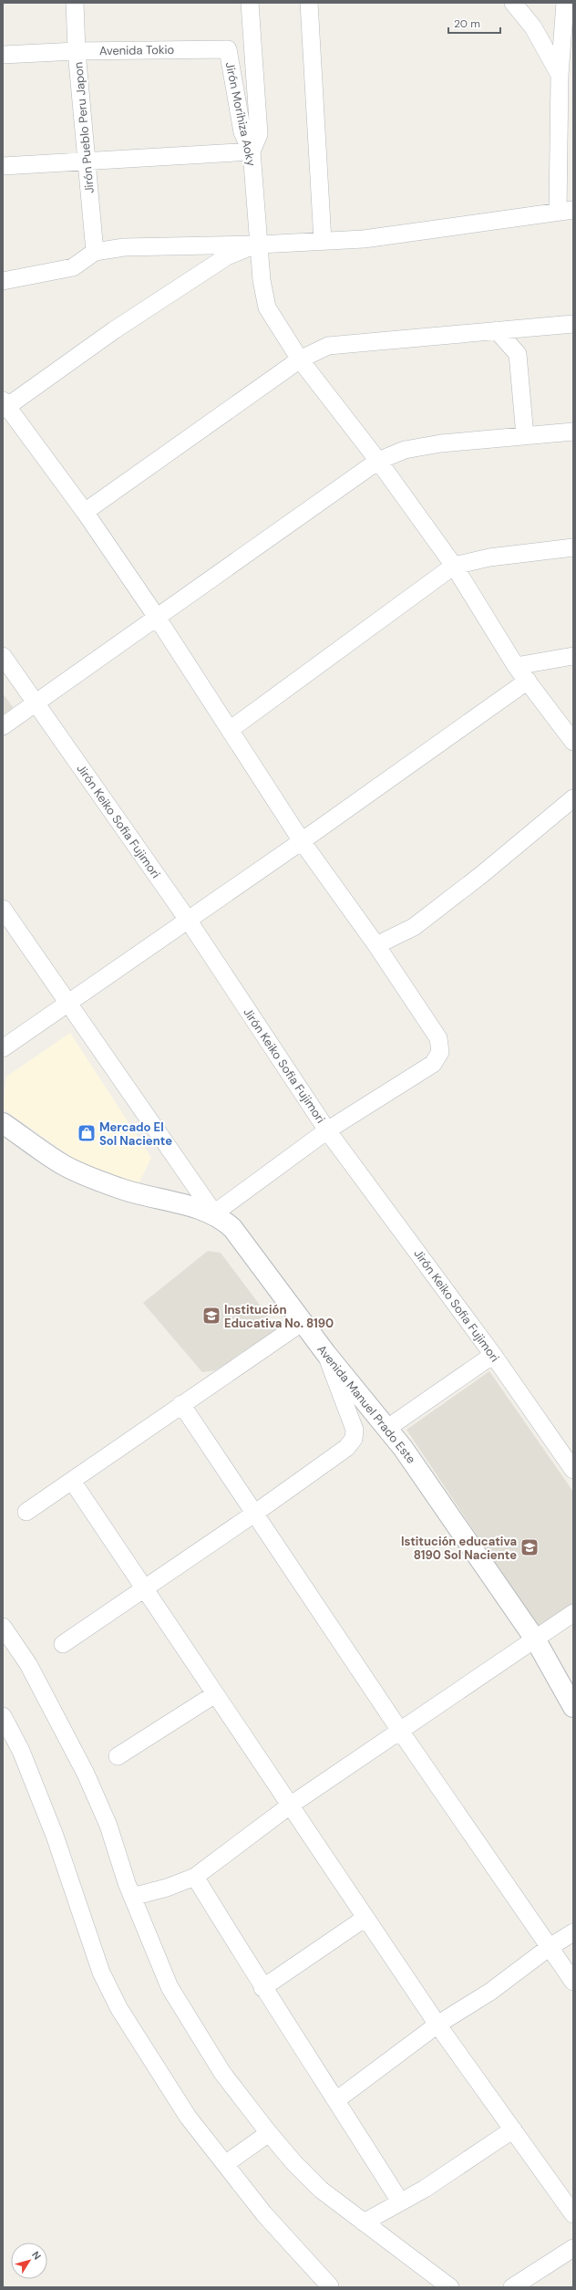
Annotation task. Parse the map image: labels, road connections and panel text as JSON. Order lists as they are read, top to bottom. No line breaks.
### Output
{"streets":{"street":["Avenida Tokio","Jirón Morihiza Aoky","Jirón Pueblo Peru Japon","Jirón Keiko Sofia Fujimori","Avenida Manuel Prado Este"]},"crossings":[["Avenida Tokio","Jirón Morihiza Aoky"],["Avenida Tokio","Jirón Pueblo Peru Japon"]],"places":{"shop":["Mercado El Sol Naciente"],"school or university":["Institución Educativa No. 8190","Istitución educativa 8190 Sol Naciente"]},"scale_bar":"20 m","north":"top right"}
